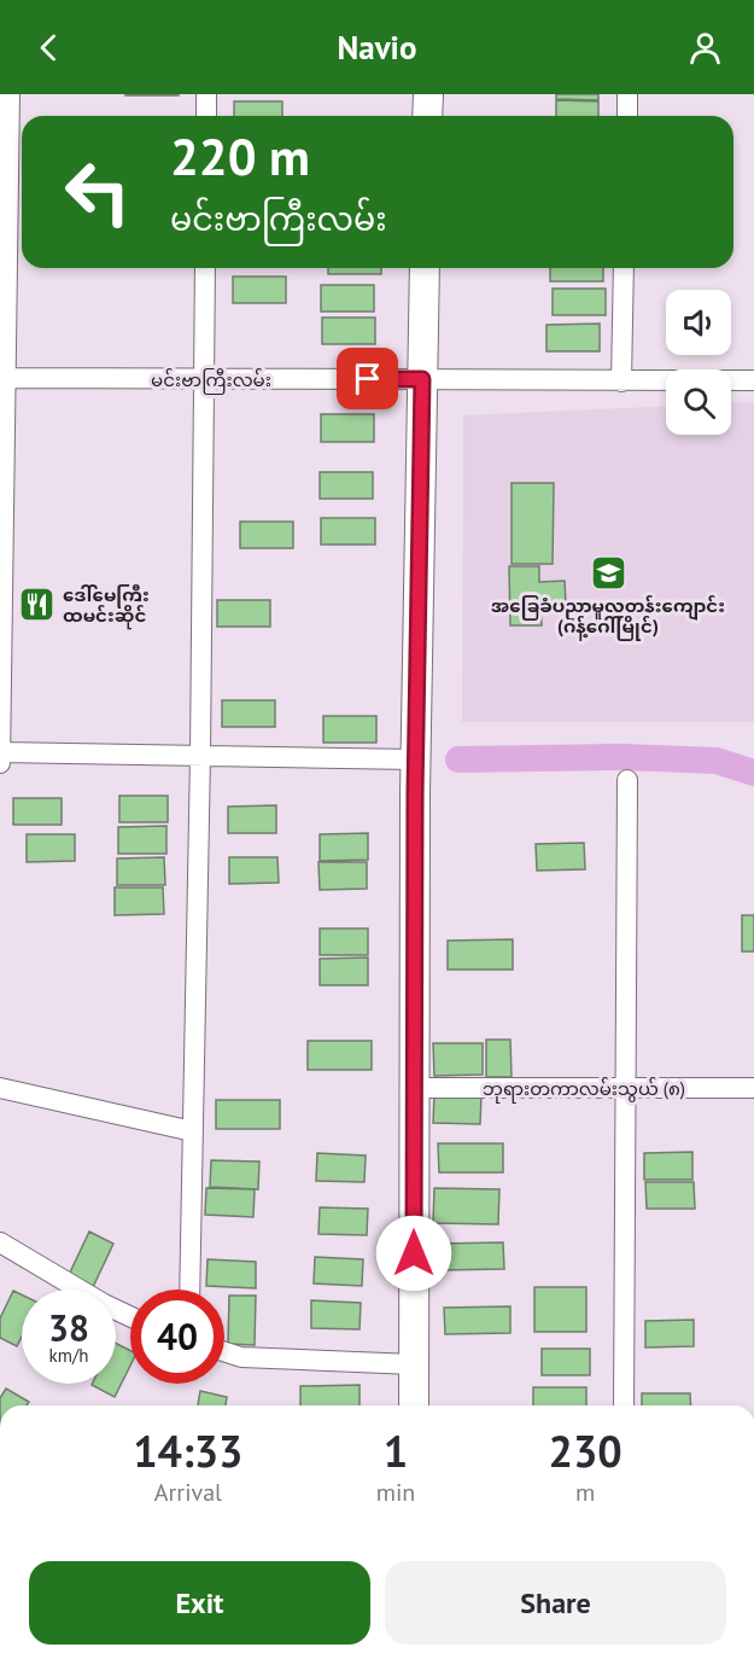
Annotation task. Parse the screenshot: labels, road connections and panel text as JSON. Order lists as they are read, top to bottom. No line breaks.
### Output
{"streets":{"street":["မင်းဗာကြီးလမ်း","ဘုရားတကာလမ်းသွယ် (၈)"]},"places":{"school or university":["အခြေခံပညာမူလတန်းကျောင်း (ဂန့်ဂေါ်မြိုင်)"],"restaurant":["ဒေါ်မေကြီး ထမင်းဆိုင်"]},"page":{"header":"Navio","turn":["220 m","မင်းဗာကြီးလမ်း"],"speed":"38 km/h","limit":"40","eta":["14:33","Arrival","1","min","230","m"],"buttons":["Exit","Share"]}}
